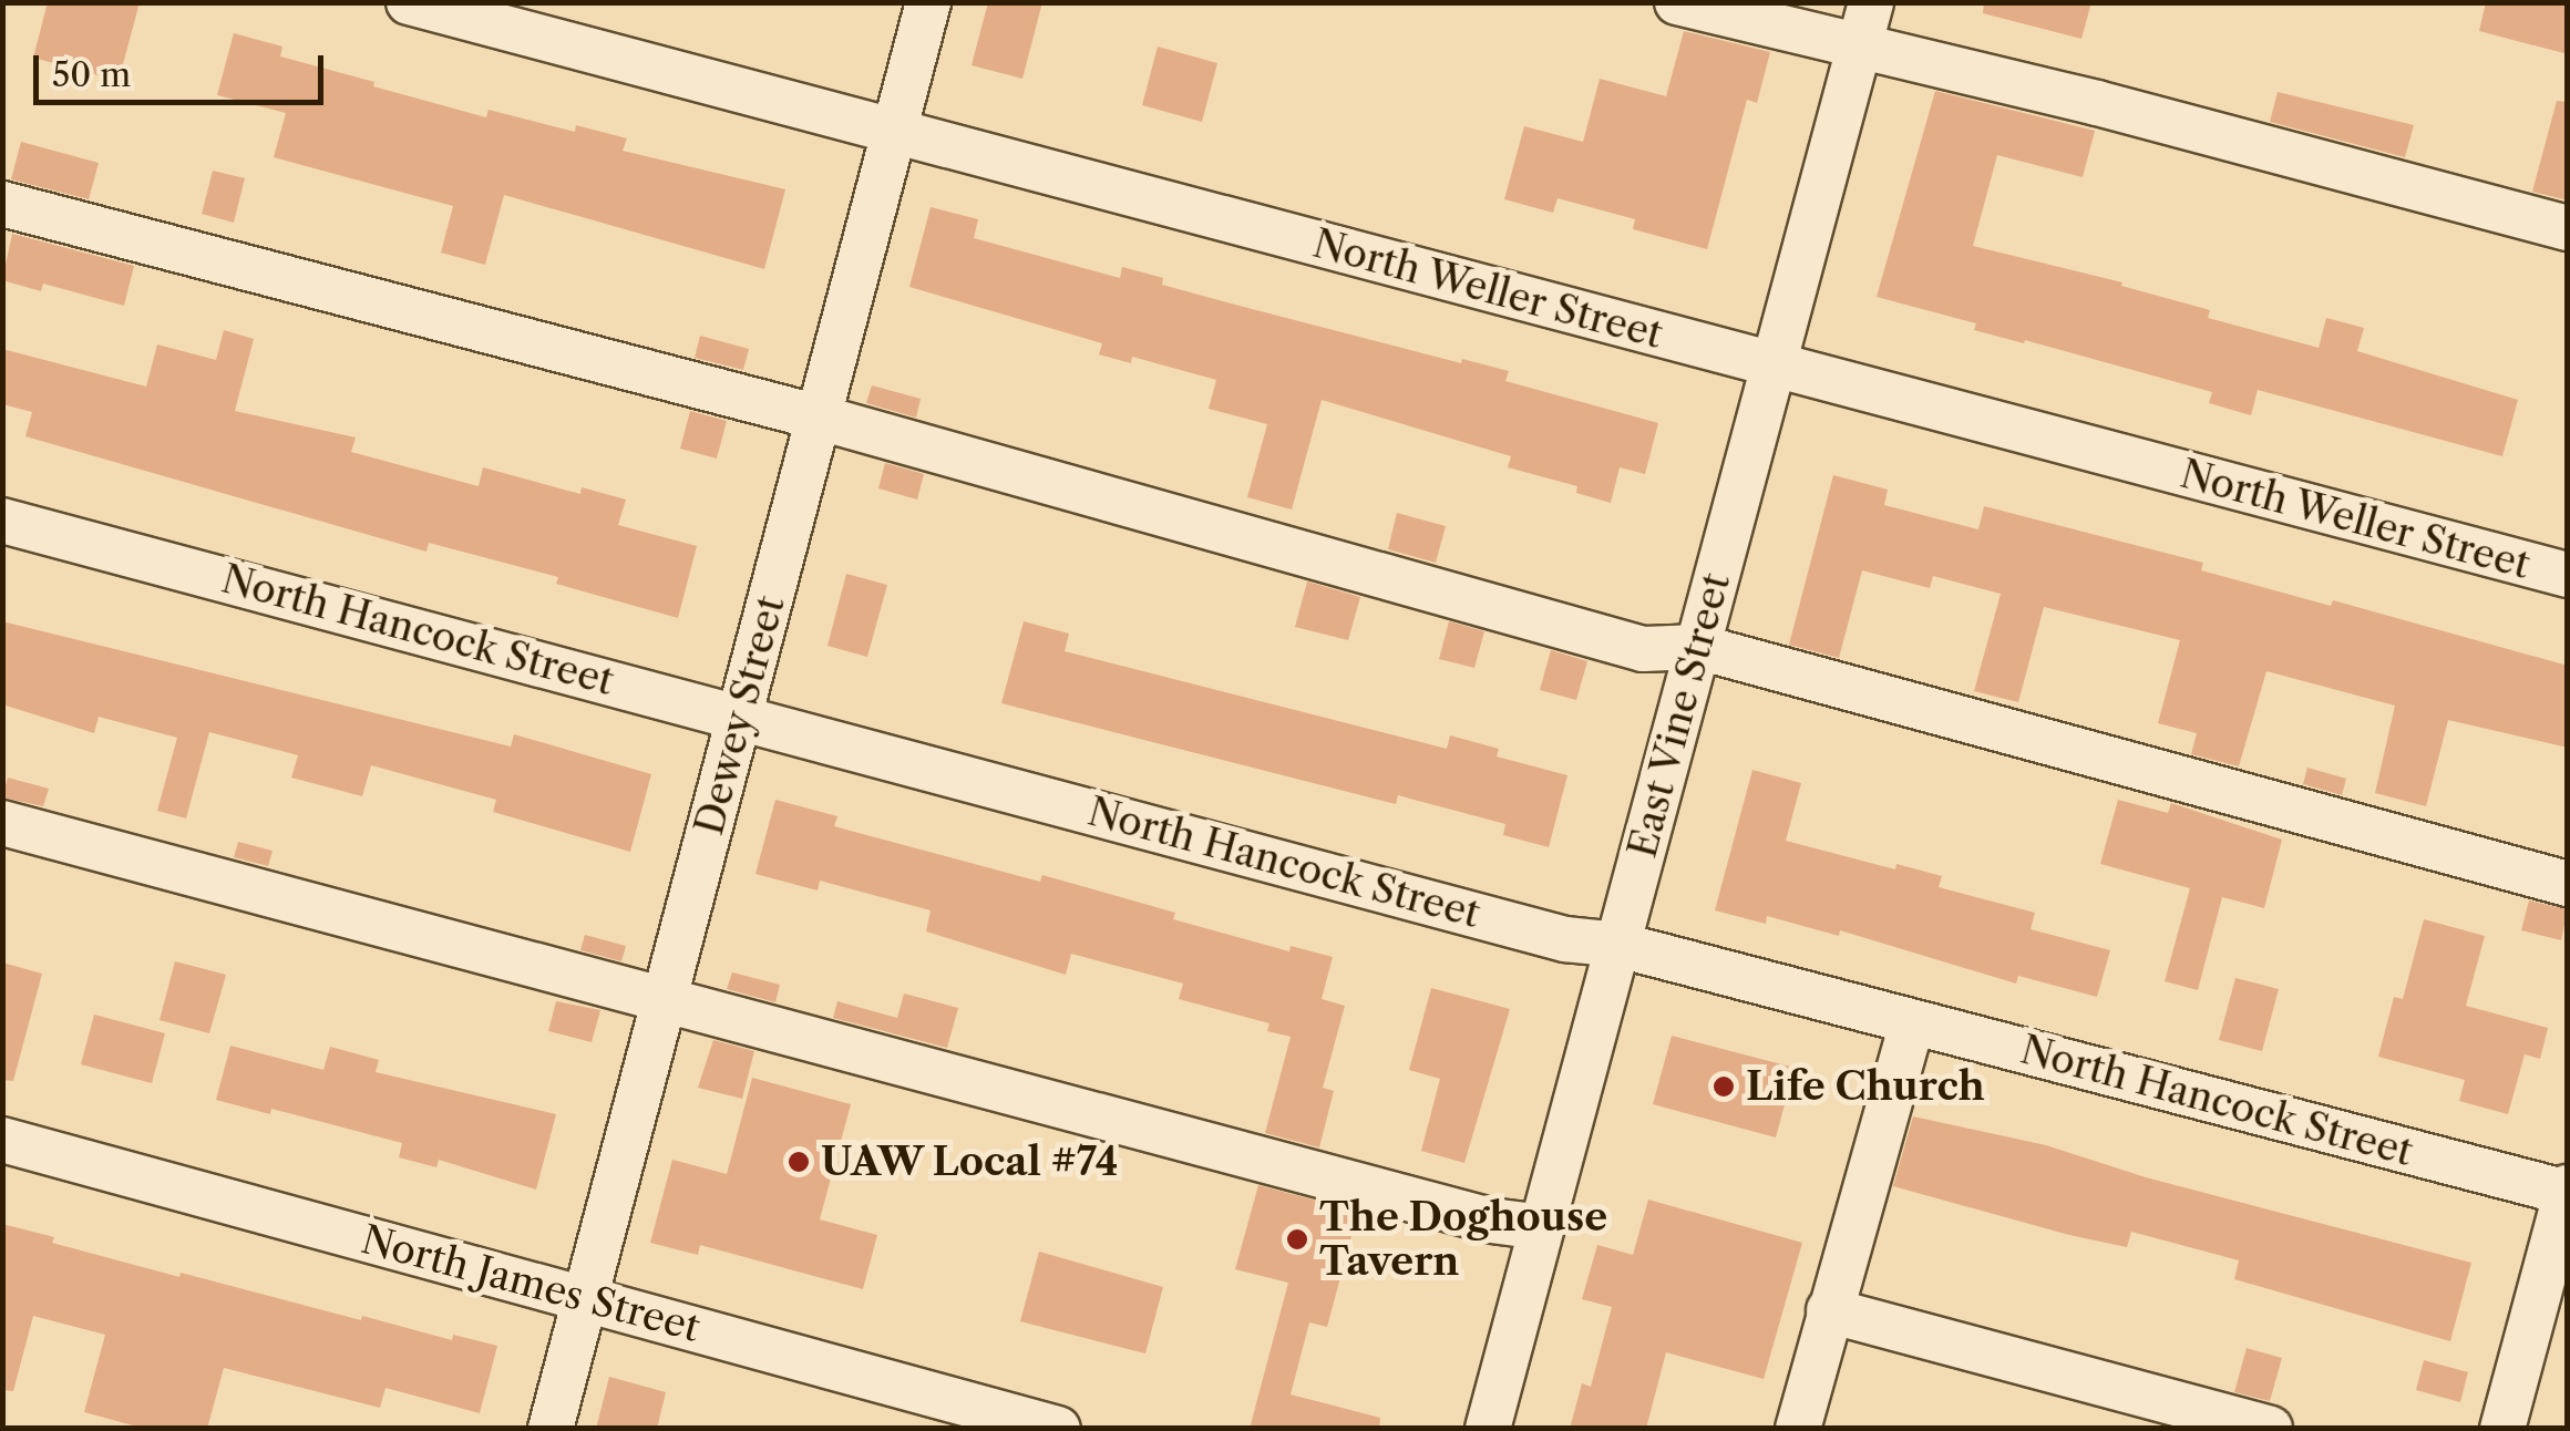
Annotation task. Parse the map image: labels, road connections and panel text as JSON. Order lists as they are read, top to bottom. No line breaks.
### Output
{"streets":{"street":["North Weller Street","North Hancock Street","Dewey Street","East Vine Street","North James Street"]},"crossings":[["North Weller Street","Dewey Street"],["North Weller Street","East Vine Street"],["North Hancock Street","Dewey Street"],["North Hancock Street","East Vine Street"],["Dewey Street","North James Street"]],"places":["Life Church","UAW Local #74","The Doghouse Tavern"],"scale_bar":"50 m"}
